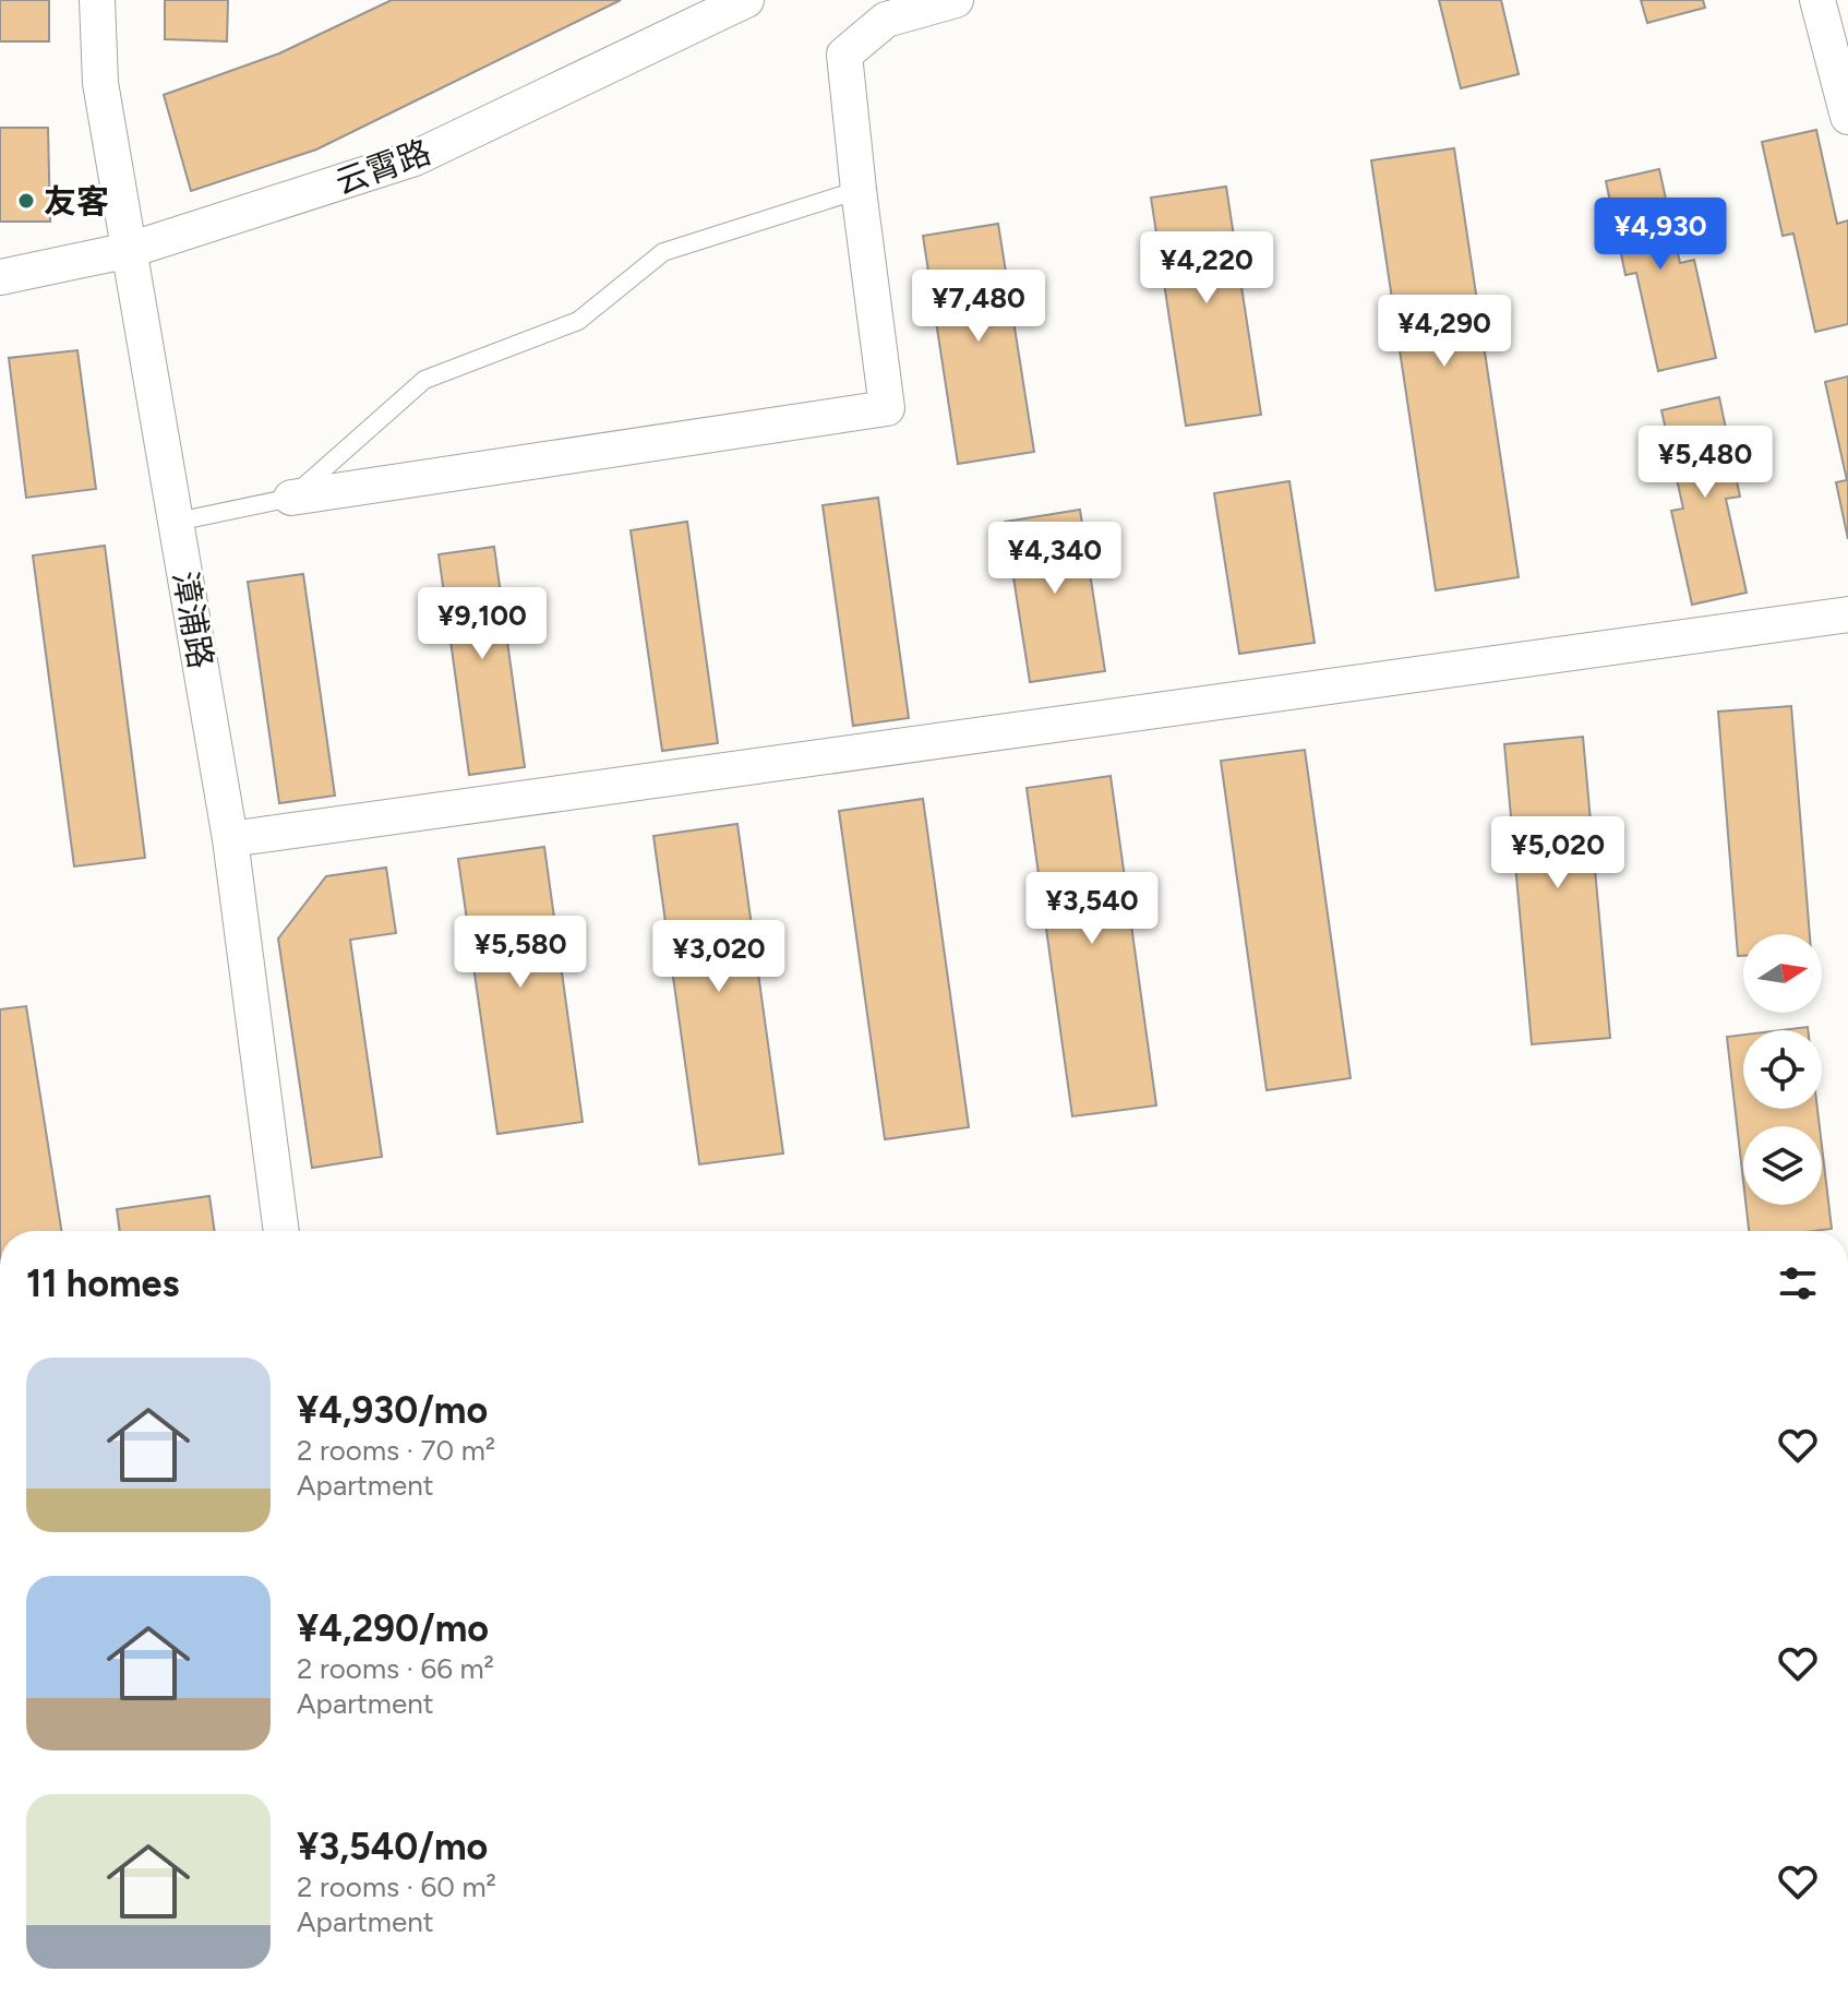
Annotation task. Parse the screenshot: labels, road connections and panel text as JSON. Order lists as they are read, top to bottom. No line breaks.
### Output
{"streets":{"street":["云霄路","漳浦路"]},"crossings":[["云霄路","漳浦路"]],"places":["友客"],"north":"right","page":{"price":["¥4,930","¥4,220","¥7,480","¥4,290","¥5,480","¥4,340","¥9,100","¥5,020","¥3,540","¥5,580","¥3,020"],"heading":"11 homes","list":[{"name":"¥4,930/mo","note":"2 rooms · 70 m² · Apartment"},{"name":"¥4,290/mo","note":"2 rooms · 66 m² · Apartment"},{"name":"¥3,540/mo","note":"2 rooms · 60 m² · Apartment"}]}}
